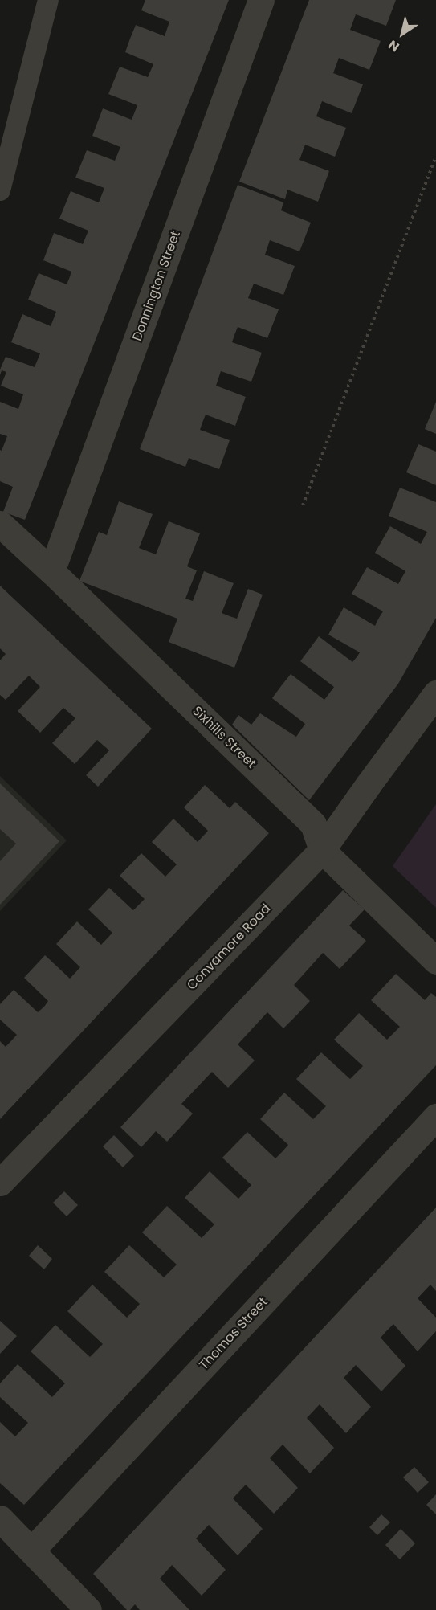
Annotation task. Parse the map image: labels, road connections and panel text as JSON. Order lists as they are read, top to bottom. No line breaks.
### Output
{"streets":{"street":["Donnington Street","Sixhills Street","Convamore Road","Thomas Street"]},"crossings":[["Donnington Street","Sixhills Street"],["Sixhills Street","Convamore Road"]],"north":"bottom left"}
